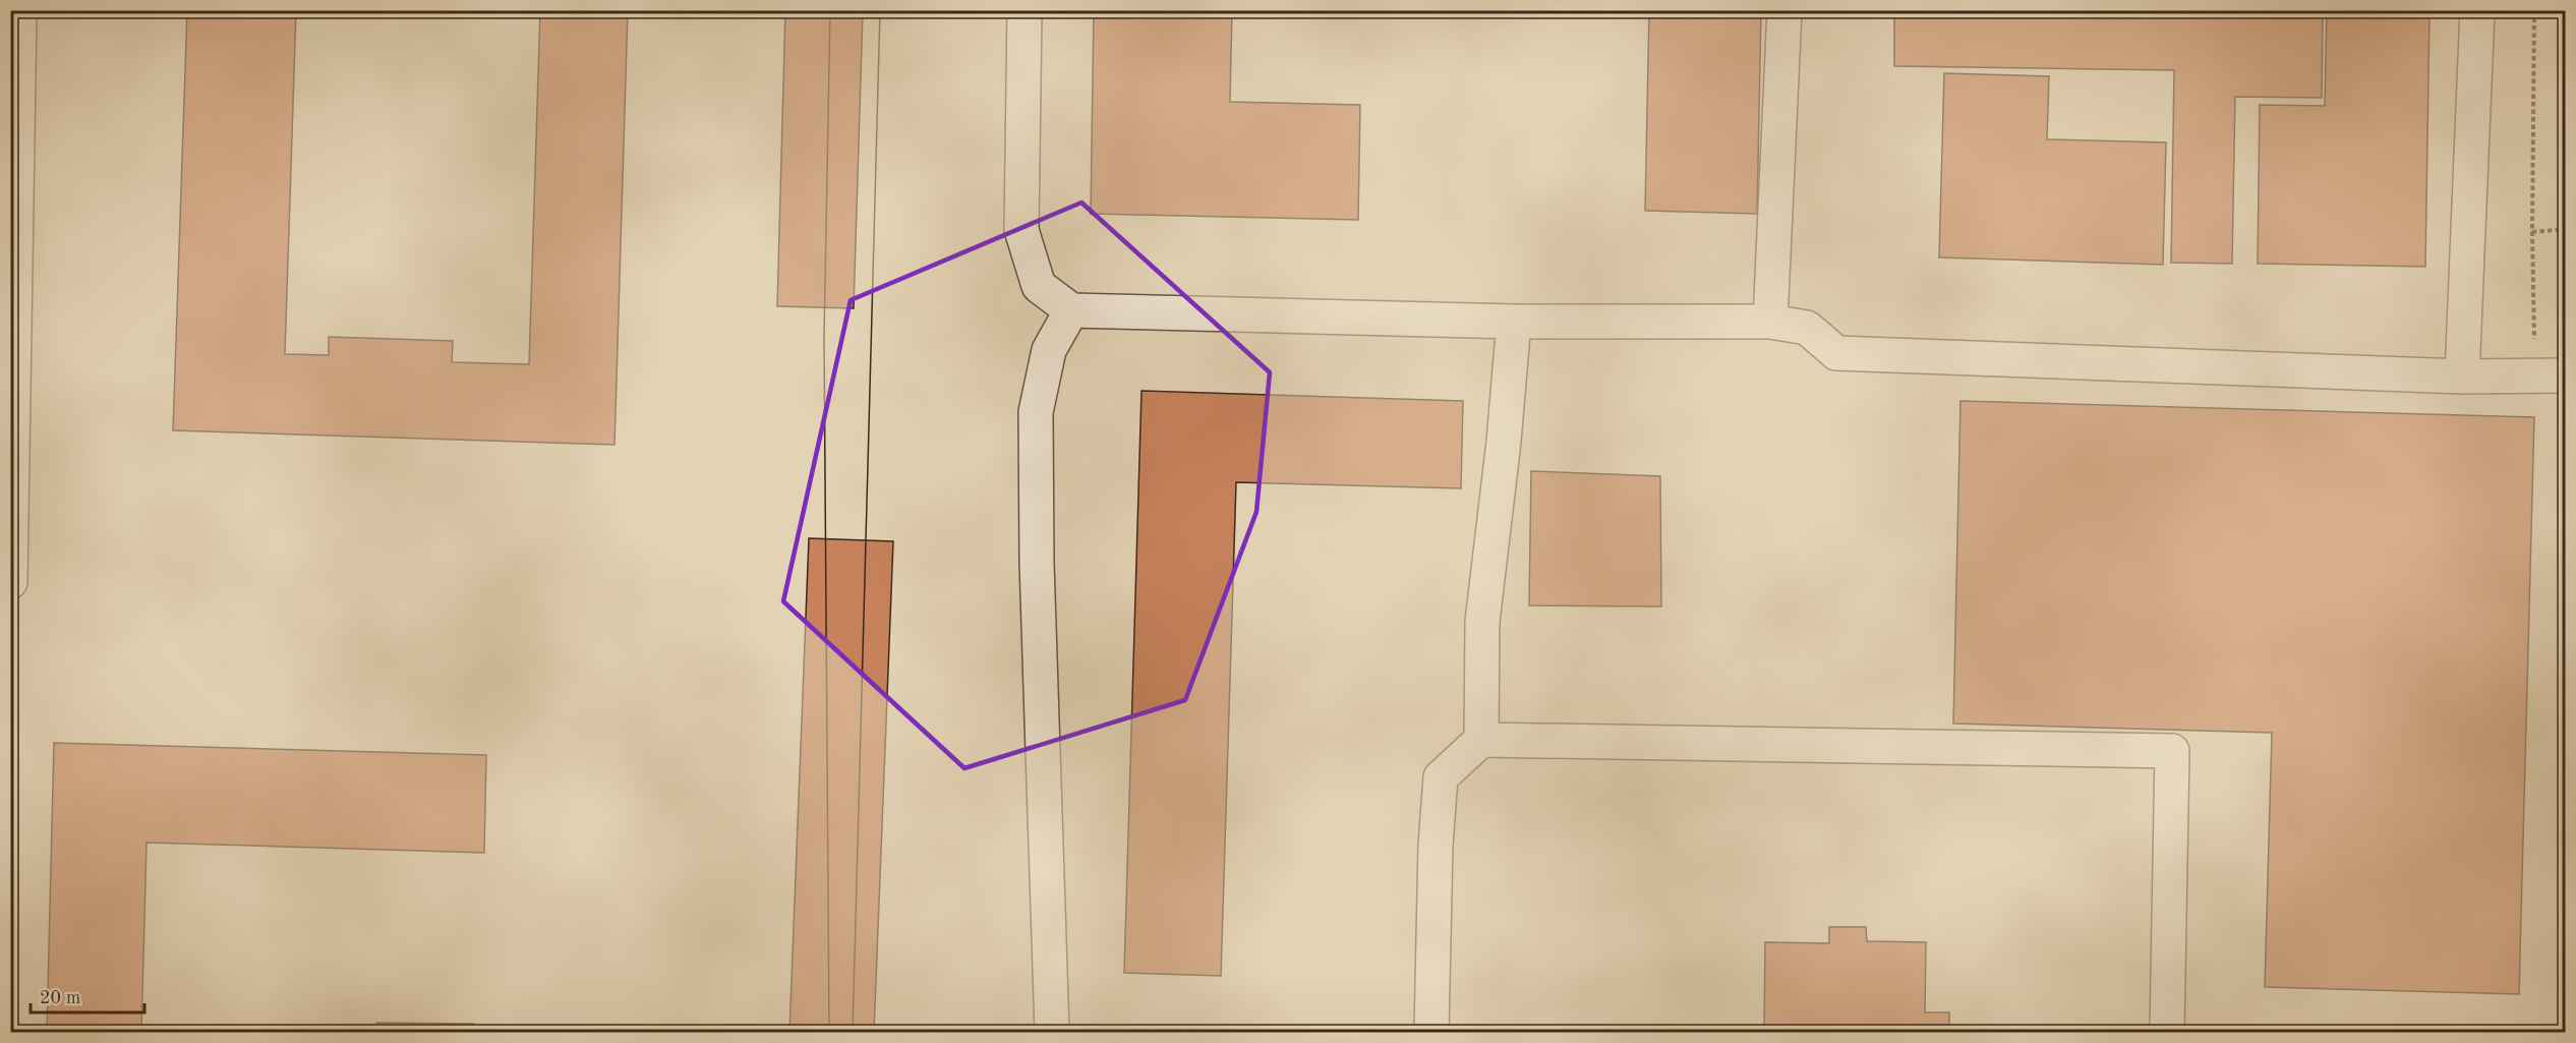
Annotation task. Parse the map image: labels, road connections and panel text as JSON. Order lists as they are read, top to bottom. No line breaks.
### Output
{"scale_bar":"20 m"}
